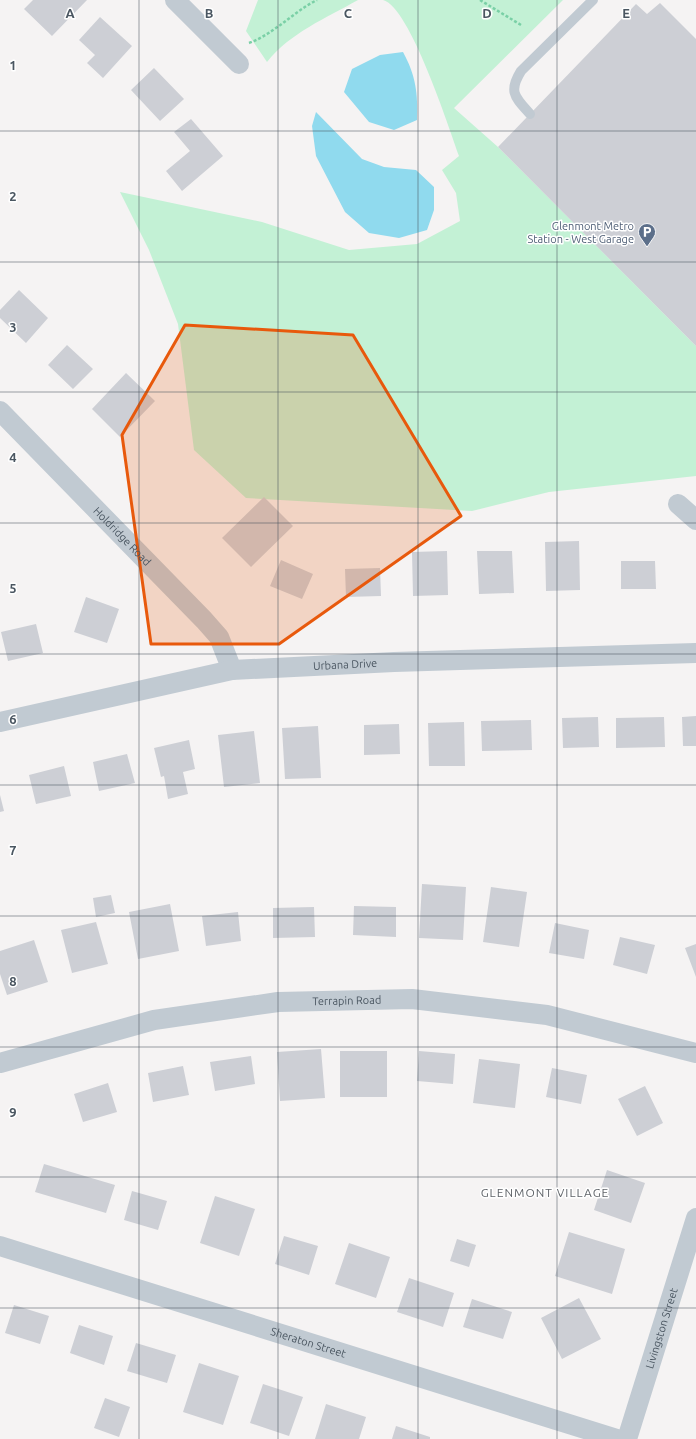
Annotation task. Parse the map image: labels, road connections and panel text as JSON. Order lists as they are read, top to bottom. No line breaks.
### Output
{"streets":{"street":["Holdridge Road","Urbana Drive","Terrapin Road","Livingston Street","Sheraton Street"]},"crossings":[["Holdridge Road","Urbana Drive"]],"districts":["GLENMONT VILLAGE"],"places":{"parking":["Glenmont Metro Station - West Garage"]},"grid":{"columns":["A","B","C","D","E"],"rows":["1","2","3","4","5","6","7","8","9"]}}
